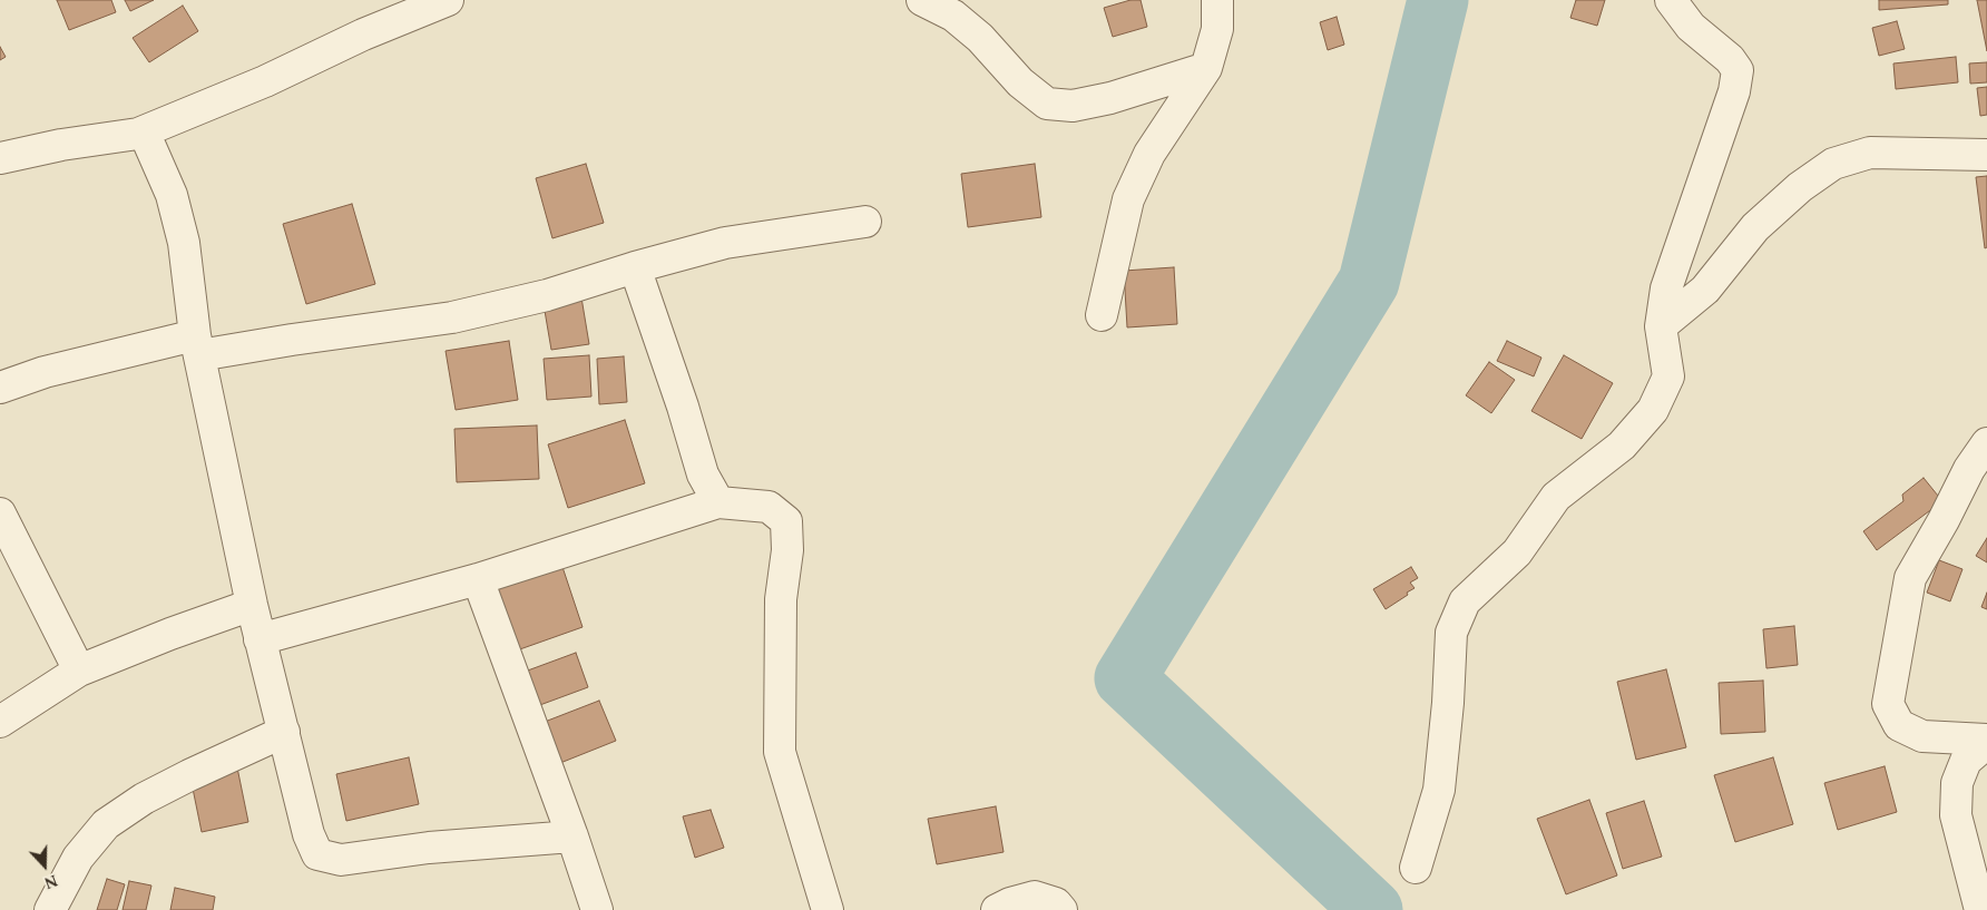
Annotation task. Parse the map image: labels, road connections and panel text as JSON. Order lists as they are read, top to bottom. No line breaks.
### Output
{"north":"bottom"}
